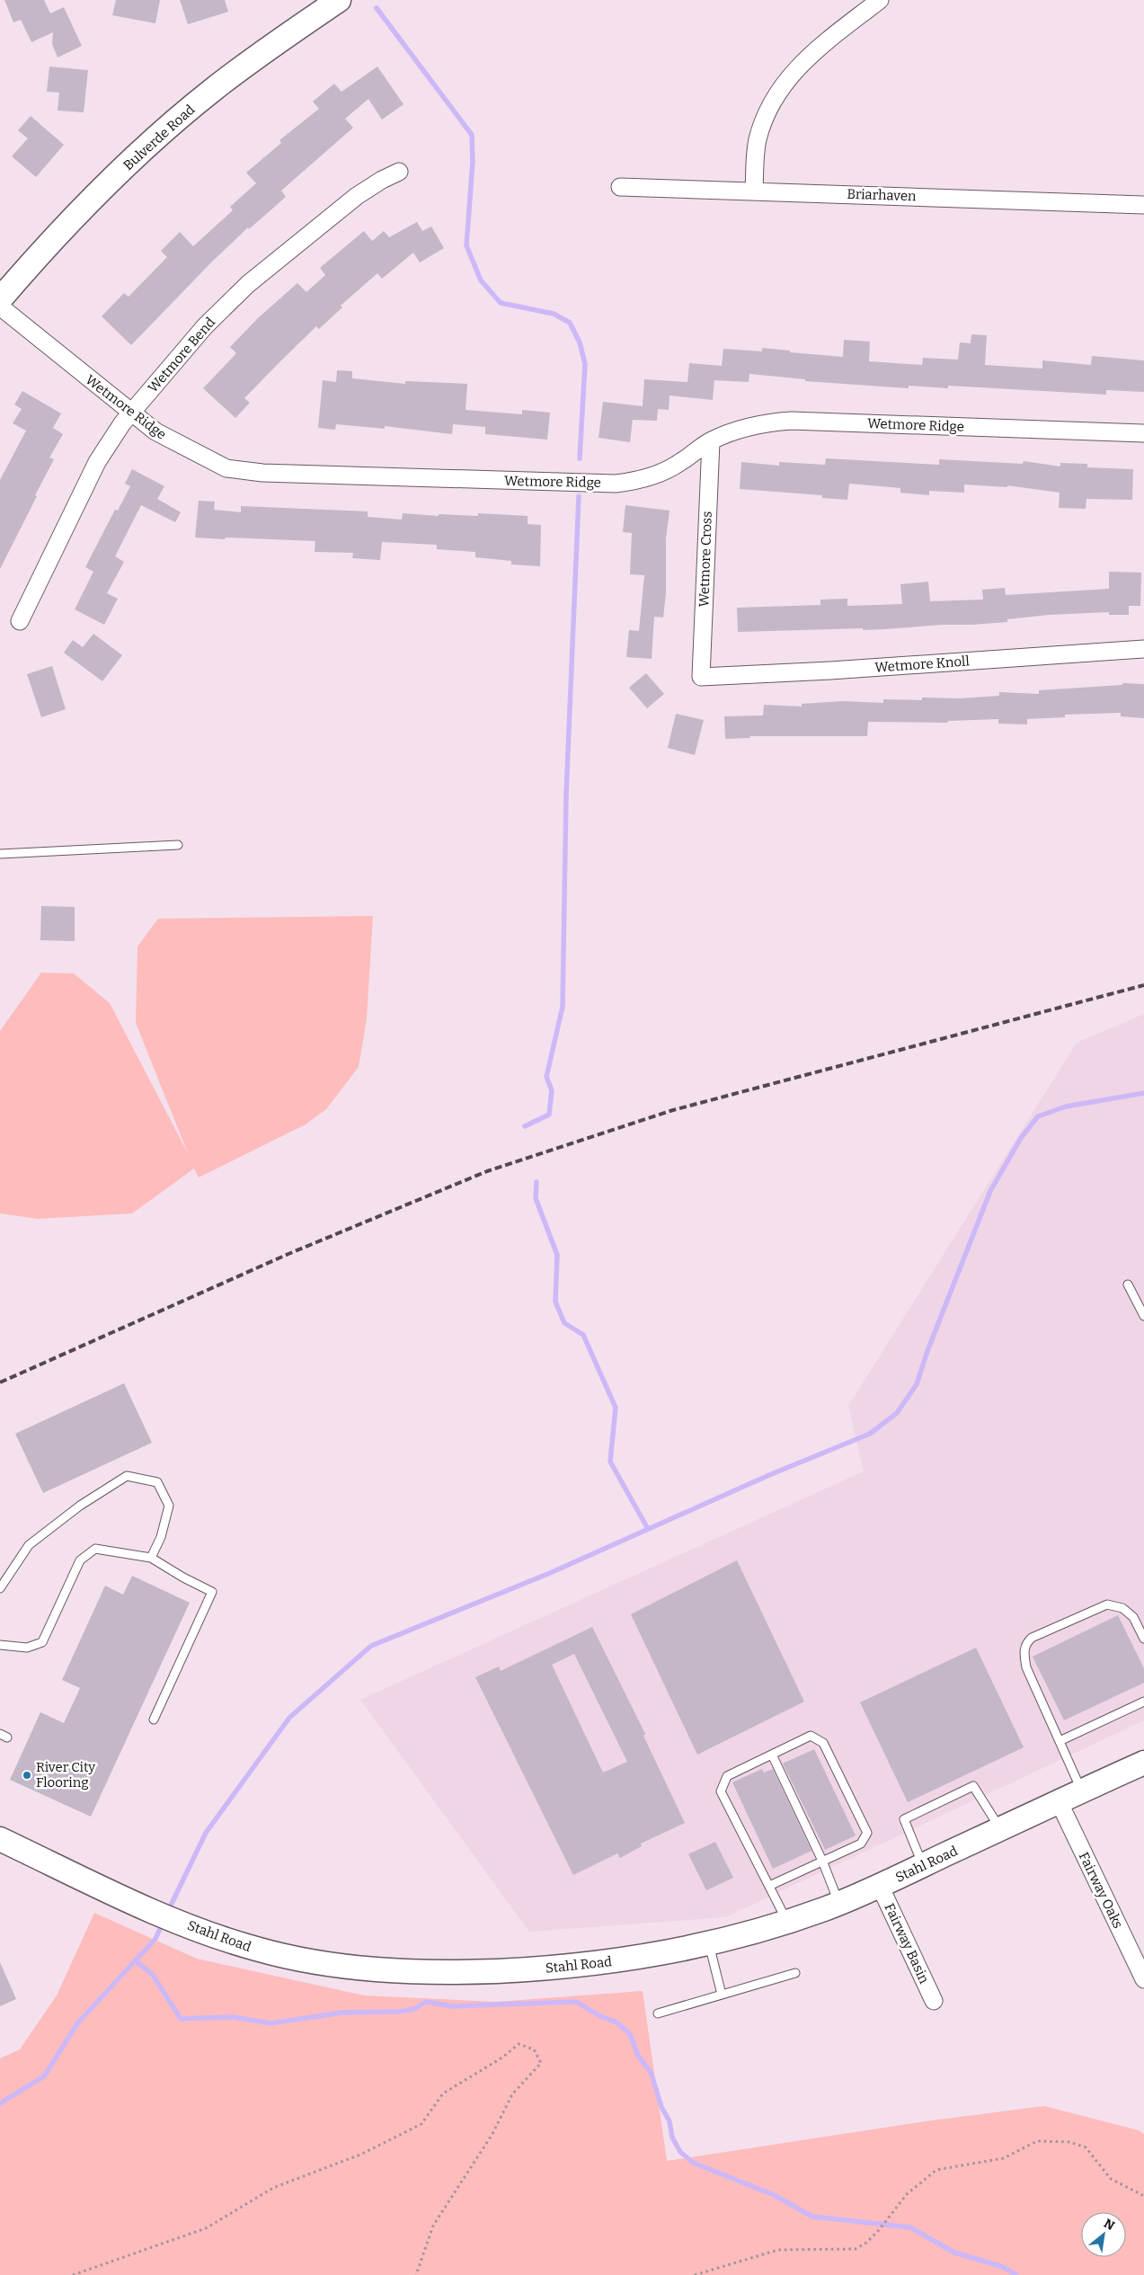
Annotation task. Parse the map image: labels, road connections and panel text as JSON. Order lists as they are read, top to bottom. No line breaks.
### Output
{"streets":{"street":["Bulverde Road","Briarhaven","Wetmore Bend","Wetmore Ridge","Wetmore Cross","Wetmore Knoll","Stahl Road","Fairway Oaks","Fairway Basin"]},"crossings":[["Wetmore Bend","Wetmore Ridge"],["Wetmore Ridge","Wetmore Cross"],["Wetmore Cross","Wetmore Knoll"],["Stahl Road","Fairway Oaks"],["Stahl Road","Fairway Basin"]],"places":["River City Flooring"],"north":"top right"}
